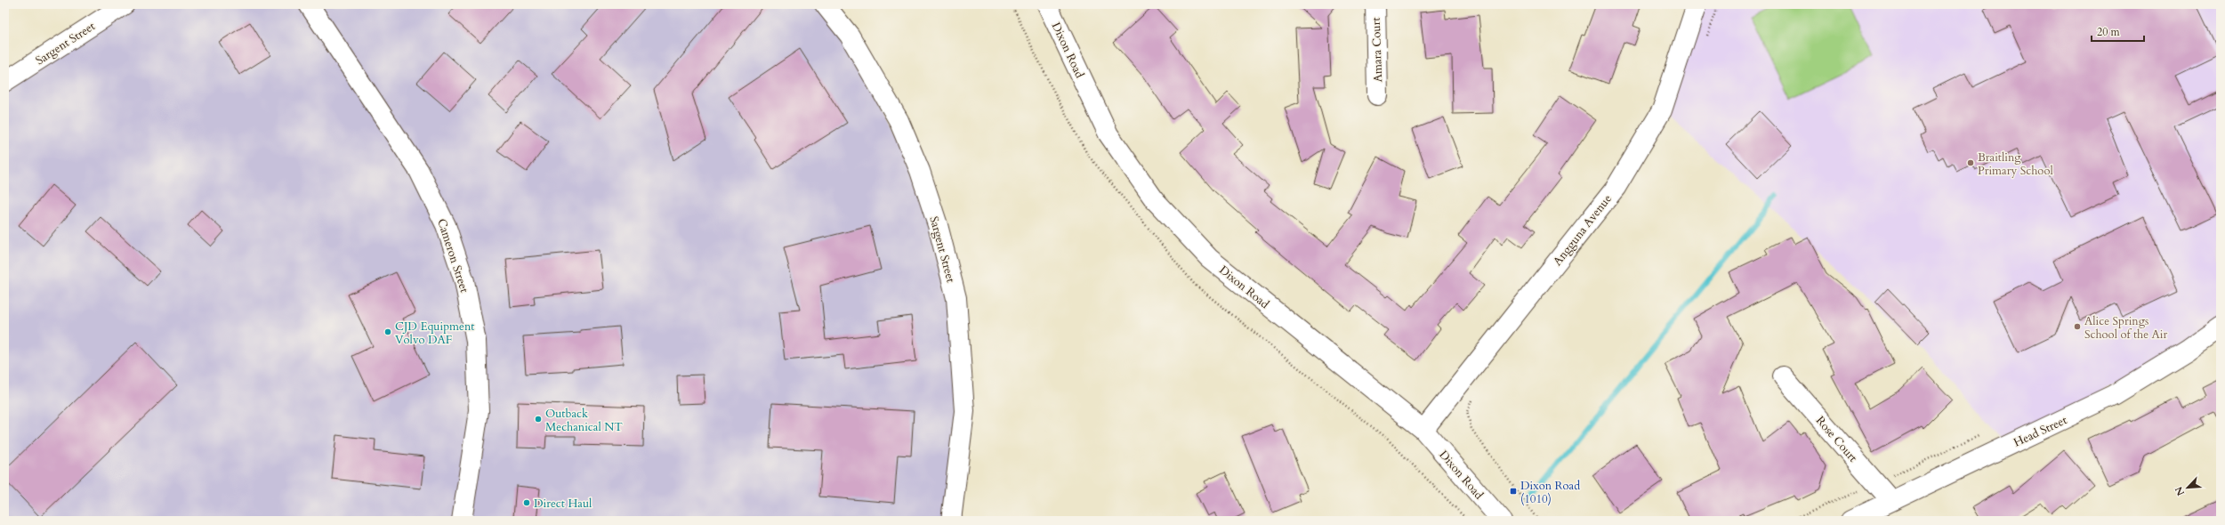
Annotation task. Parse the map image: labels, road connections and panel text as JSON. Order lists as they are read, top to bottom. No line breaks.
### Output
{"streets":{"street":["Sargent Street","Dixon Road","Amara Court","Angguna Avenue","Cameron Street","Head Street","Rose Court"]},"crossings":[["Dixon Road","Angguna Avenue"],["Head Street","Rose Court"]],"places":{"other":["Braitling Primary School","Alice Springs School of the Air","CJD Equipment Volvo DAF","Outback Mechanical NT","Direct Haul"],"transit":["Dixon Road (1010)"]},"scale_bar":"20 m","north":"bottom left"}
